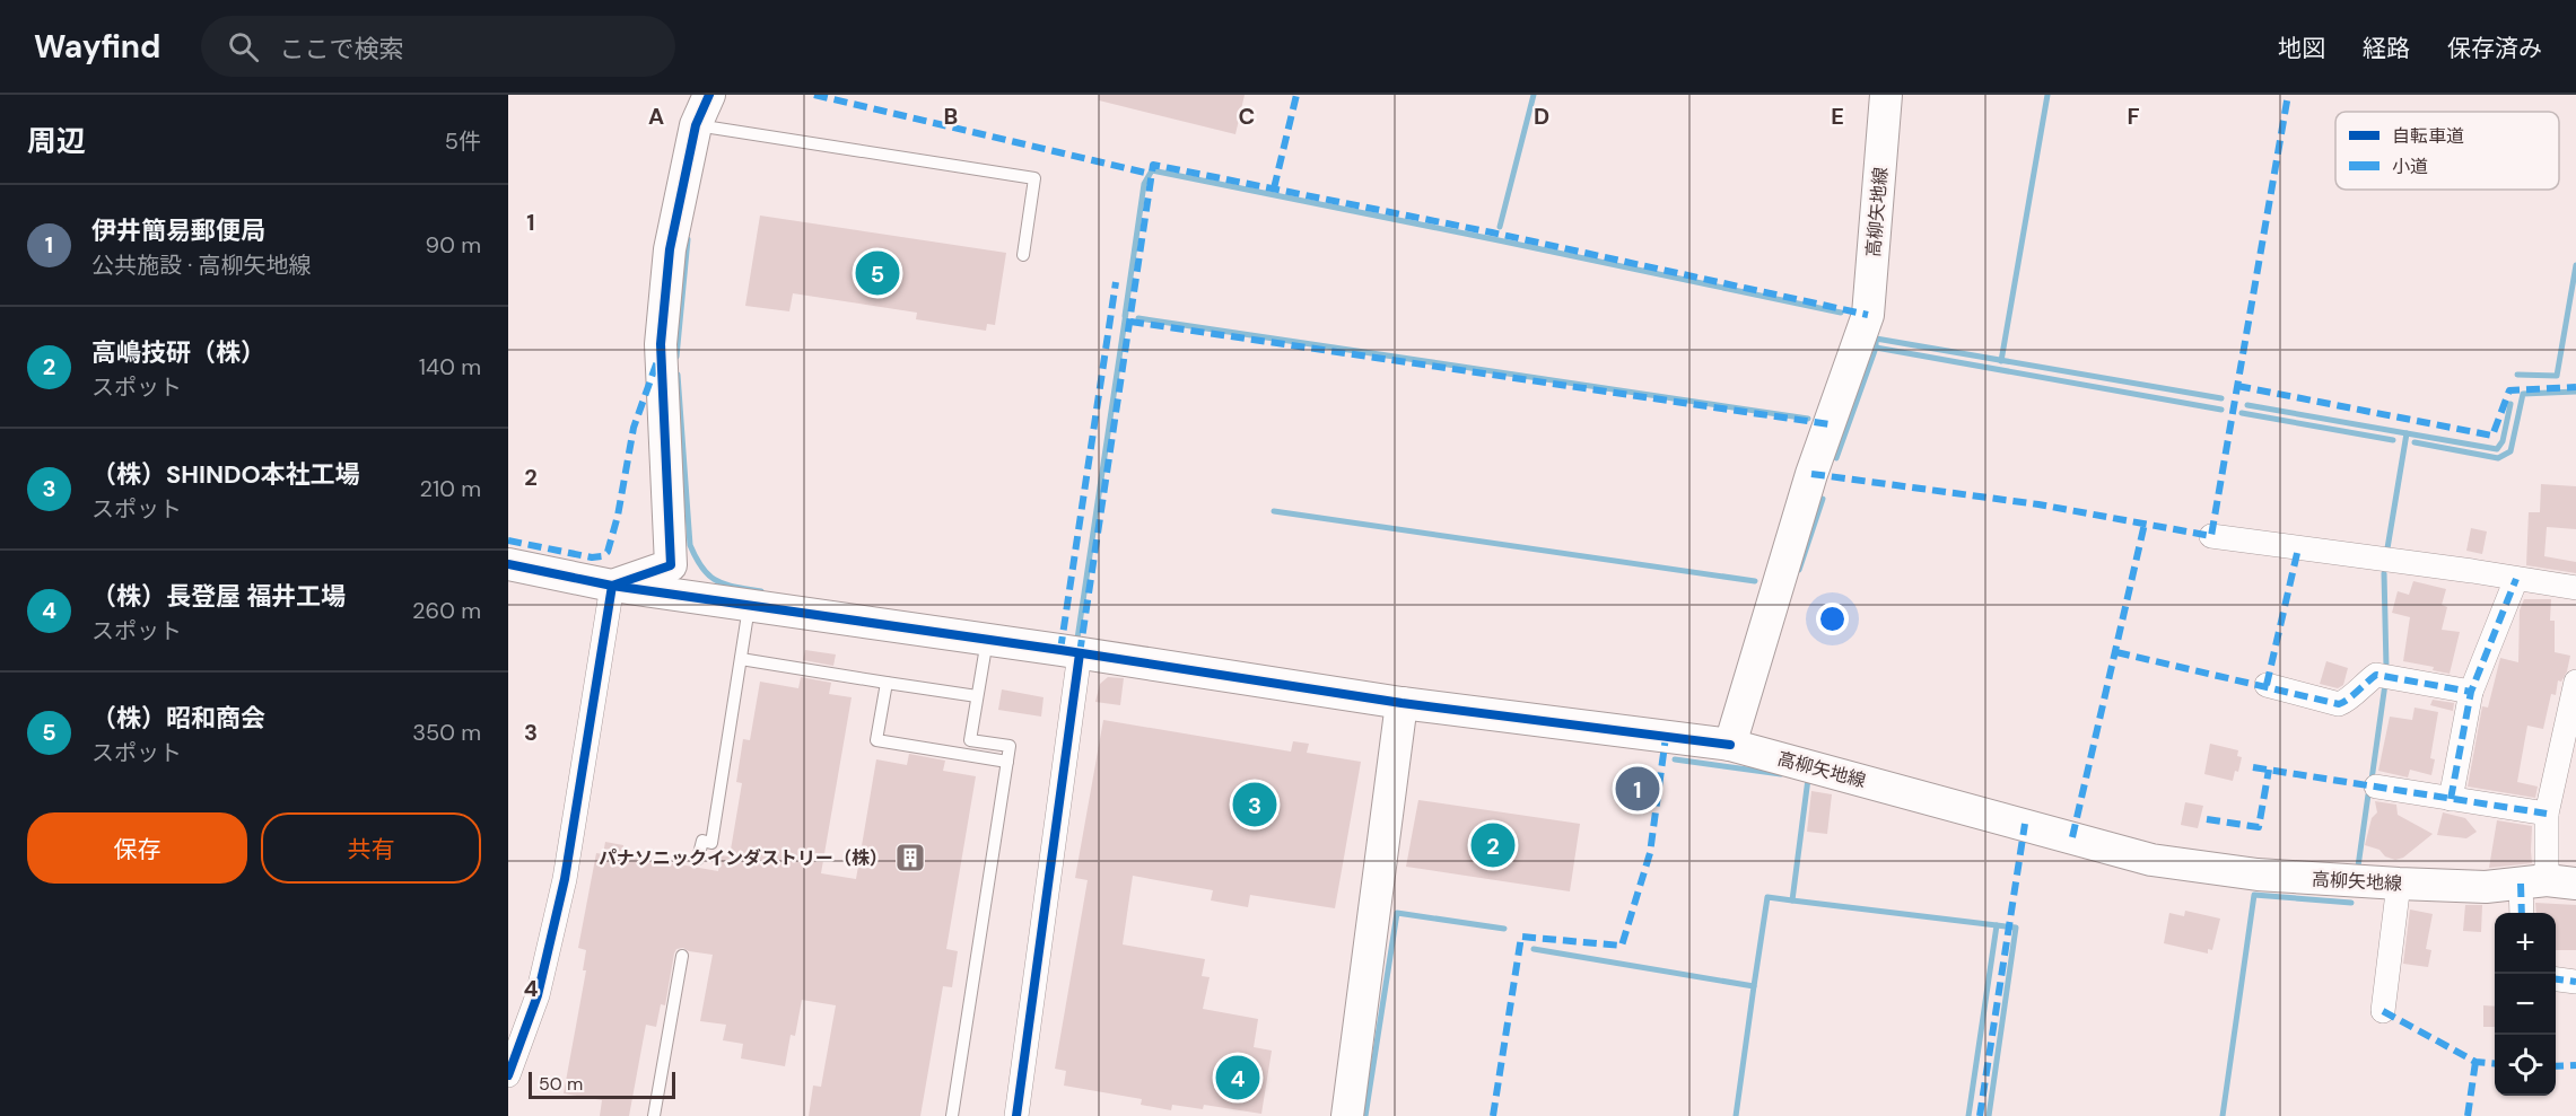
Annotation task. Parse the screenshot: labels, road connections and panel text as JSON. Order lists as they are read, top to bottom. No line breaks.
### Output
{"streets":{"street":["高柳矢地線"]},"places":{"building":["パナソニックインダストリー（株）"]},"legend":["自転車道","小道"],"scale_bar":"50 m","page":{"header":"Wayfind","search":"ここで検索","nav":["地図","経路","保存済み"],"heading":["周辺","5件"],"list":[{"mark":"1","name":"伊井簡易郵便局","note":"公共施設 · 高柳矢地線","value":"90 m"},{"mark":"2","name":"高嶋技研（株）","note":"スポット","value":"140 m"},{"mark":"3","name":"（株）SHINDO本社工場","note":"スポット","value":"210 m"},{"mark":"4","name":"（株）長登屋 福井工場","note":"スポット","value":"260 m"},{"mark":"5","name":"（株）昭和商会","note":"スポット","value":"350 m"}],"pins":["5","1","3","2","4"],"buttons":["保存","共有"],"map_buttons":["+","−"],"scale":"50 m"},"grid":{"columns":["A","B","C","D","E","F"],"rows":["1","2","3","4"]}}
